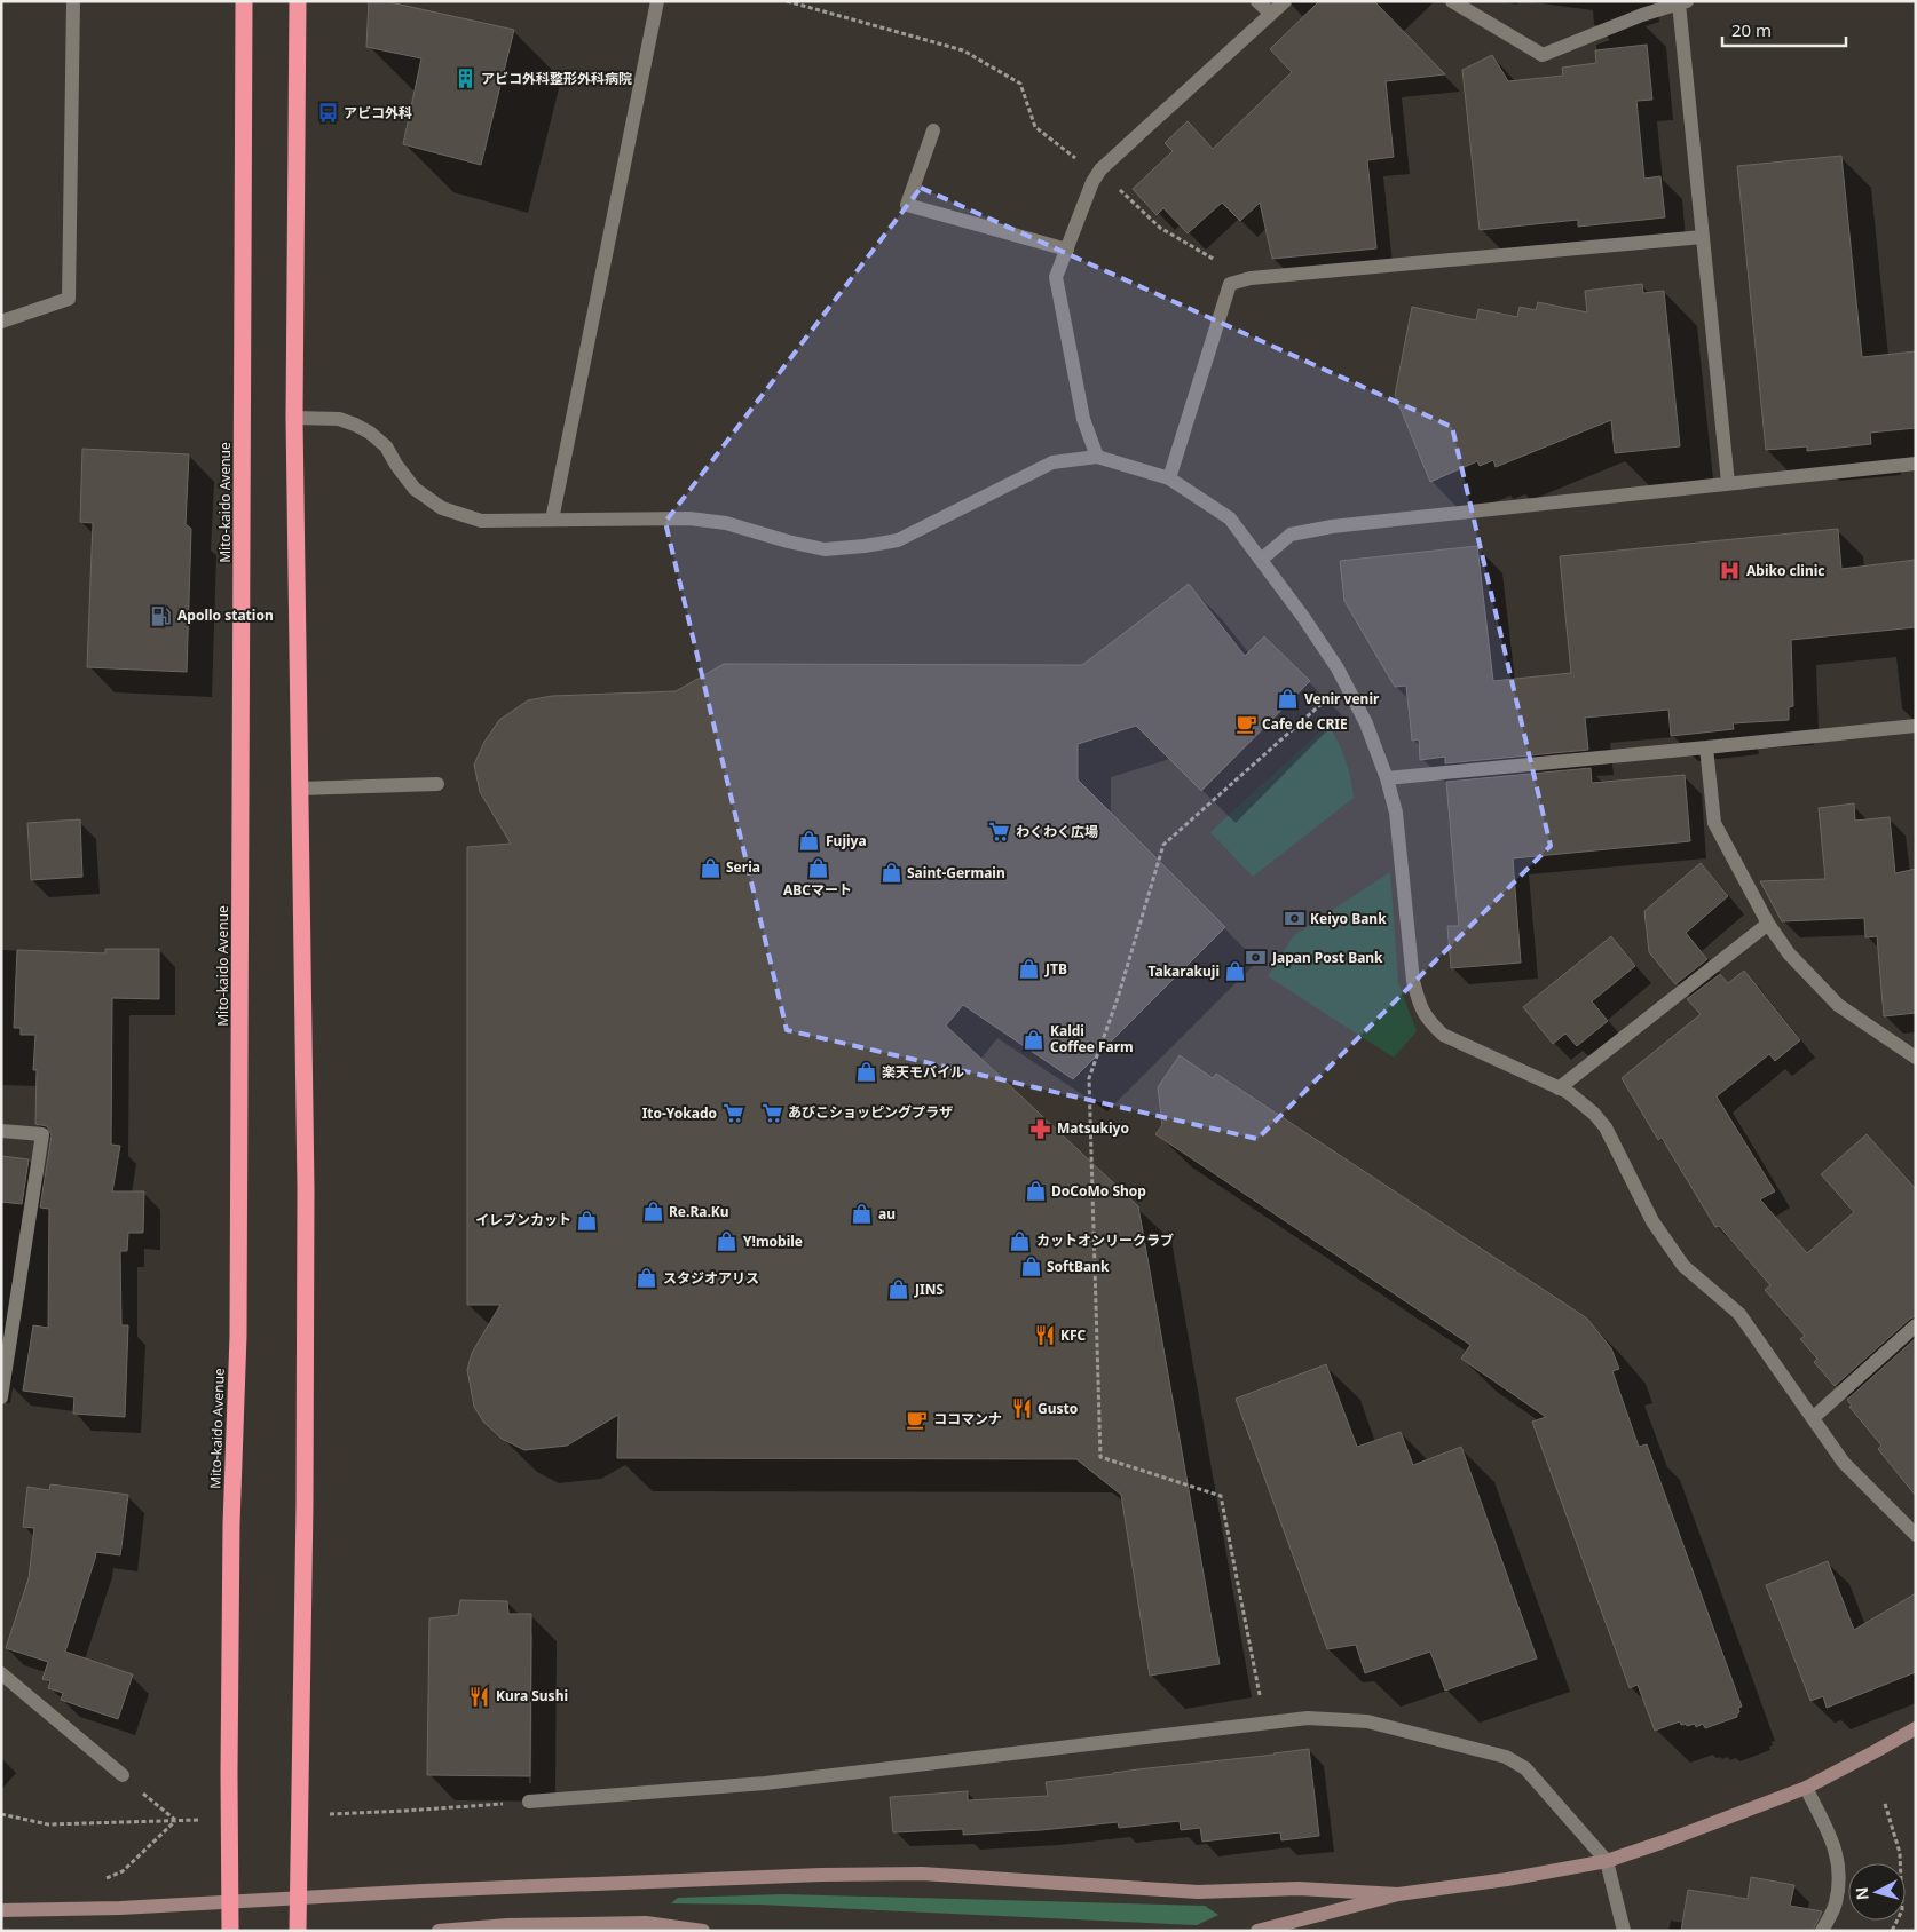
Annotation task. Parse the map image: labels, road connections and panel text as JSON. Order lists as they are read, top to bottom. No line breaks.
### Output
{"streets":{"highway":["Mito-kaido Avenue"]},"places":{"building":["アビコ外科整形外科病院"],"bus stop":["アビコ外科"],"hospital":["Abiko clinic"],"fuel station":["Apollo station"],"shop":["Venir venir","Fujiya","Seria","ABCマート","Saint-Germain","JTB","Takarakuji","Kaldi Coffee Farm","楽天モバイル","DoCoMo Shop","Re.Ra.Ku","au","イレブンカット","カットオンリークラブ","Y!mobile","SoftBank","スタジオアリス","JINS"],"cafe":["Cafe de CRIE","ココマンナ"],"supermarket":["わくわく広場","あびこショッピングプラザ","Ito-Yokado"],"bank":["Keiyo Bank","Japan Post Bank"],"pharmacy":["Matsukiyo"],"restaurant":["KFC","Gusto","Kura Sushi"]},"scale_bar":"20 m","north":"left"}
